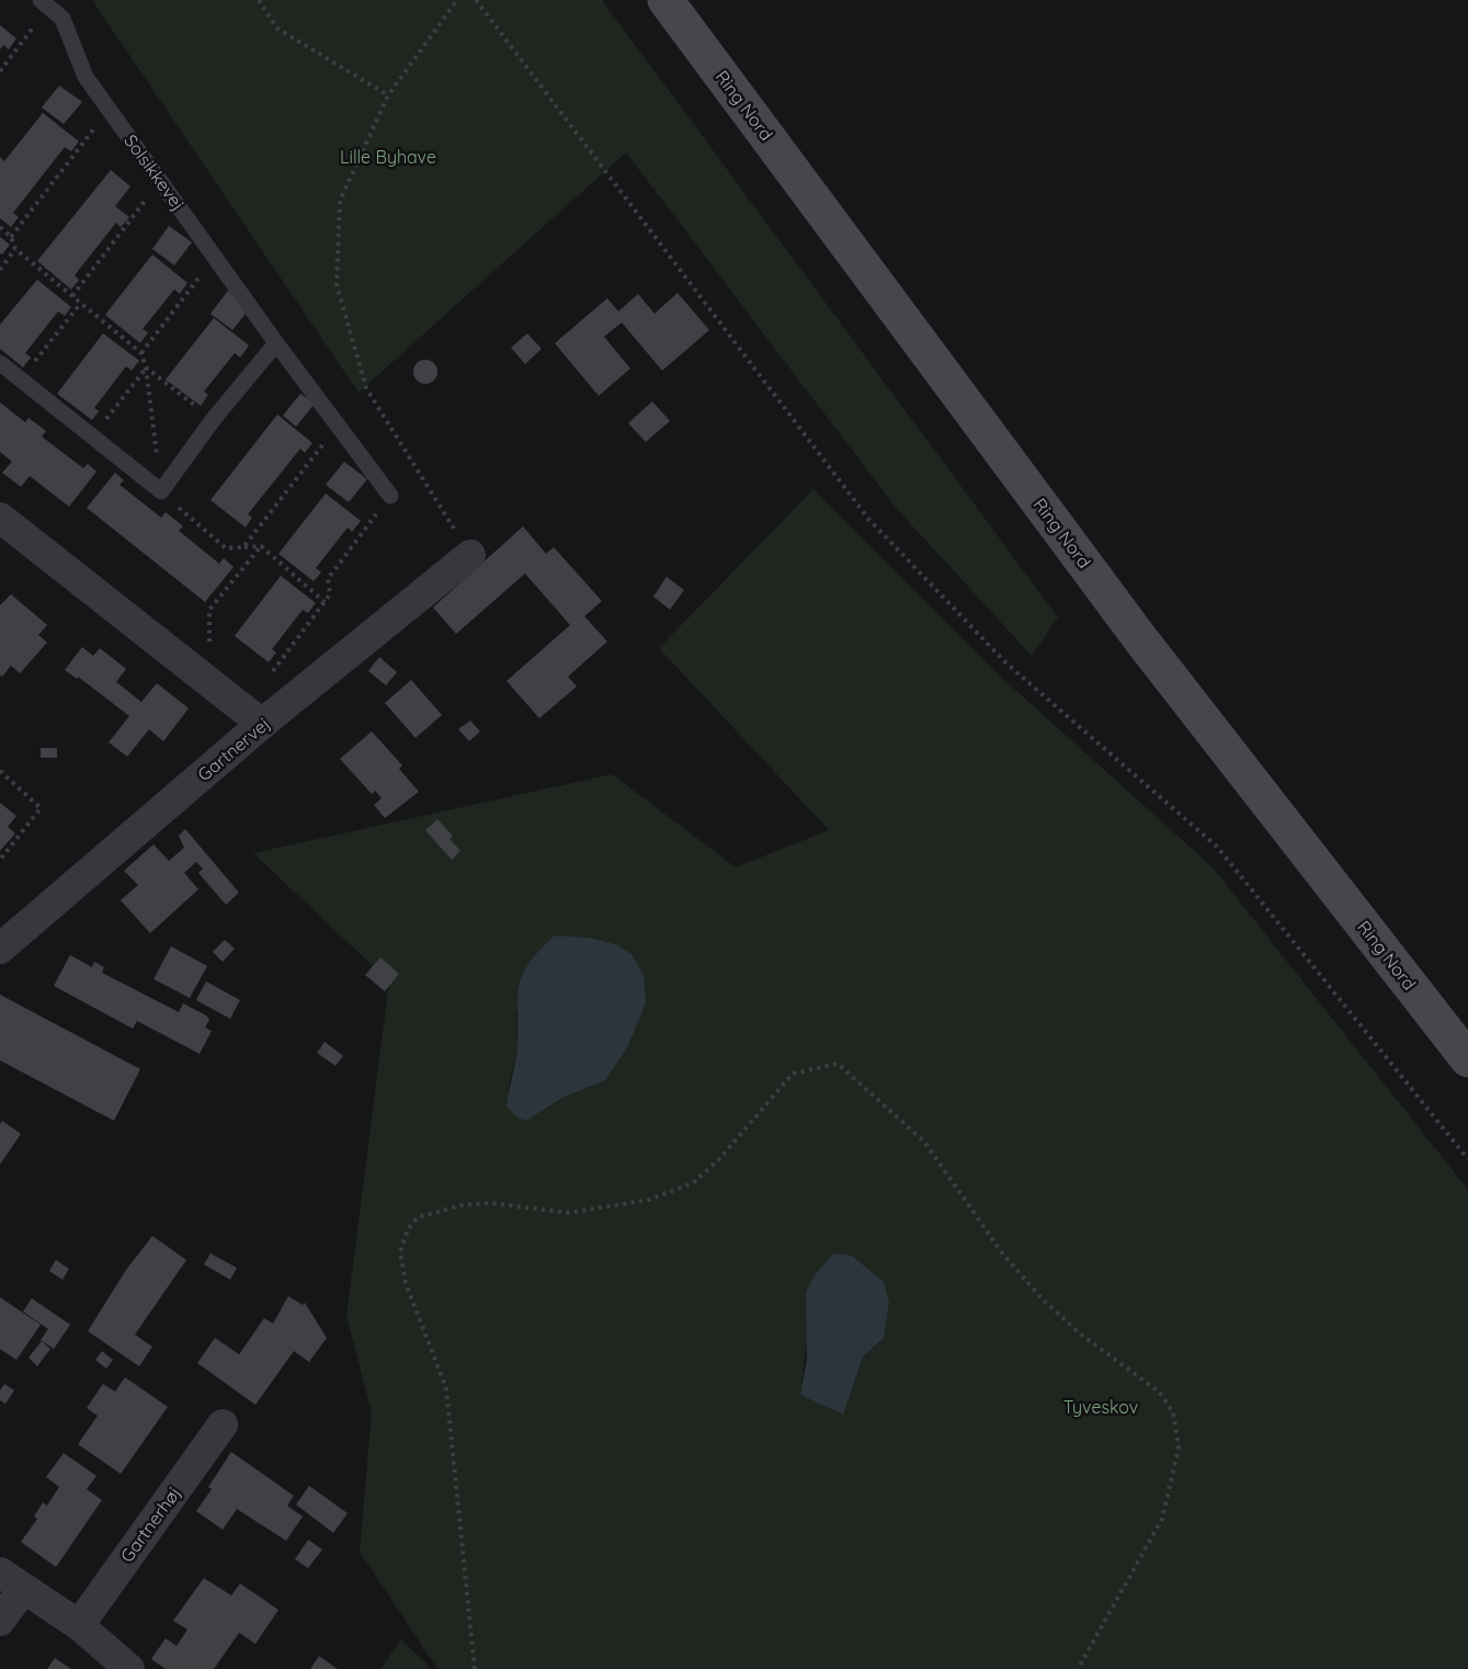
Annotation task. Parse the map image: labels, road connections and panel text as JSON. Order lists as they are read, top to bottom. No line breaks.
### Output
{"streets":{"main road":["Ring Nord"],"street":["Gartnervej","Gartnerhøj"],"lane":["Solsikkevej"]},"parks":["Lille Byhave","Tyveskov"]}
